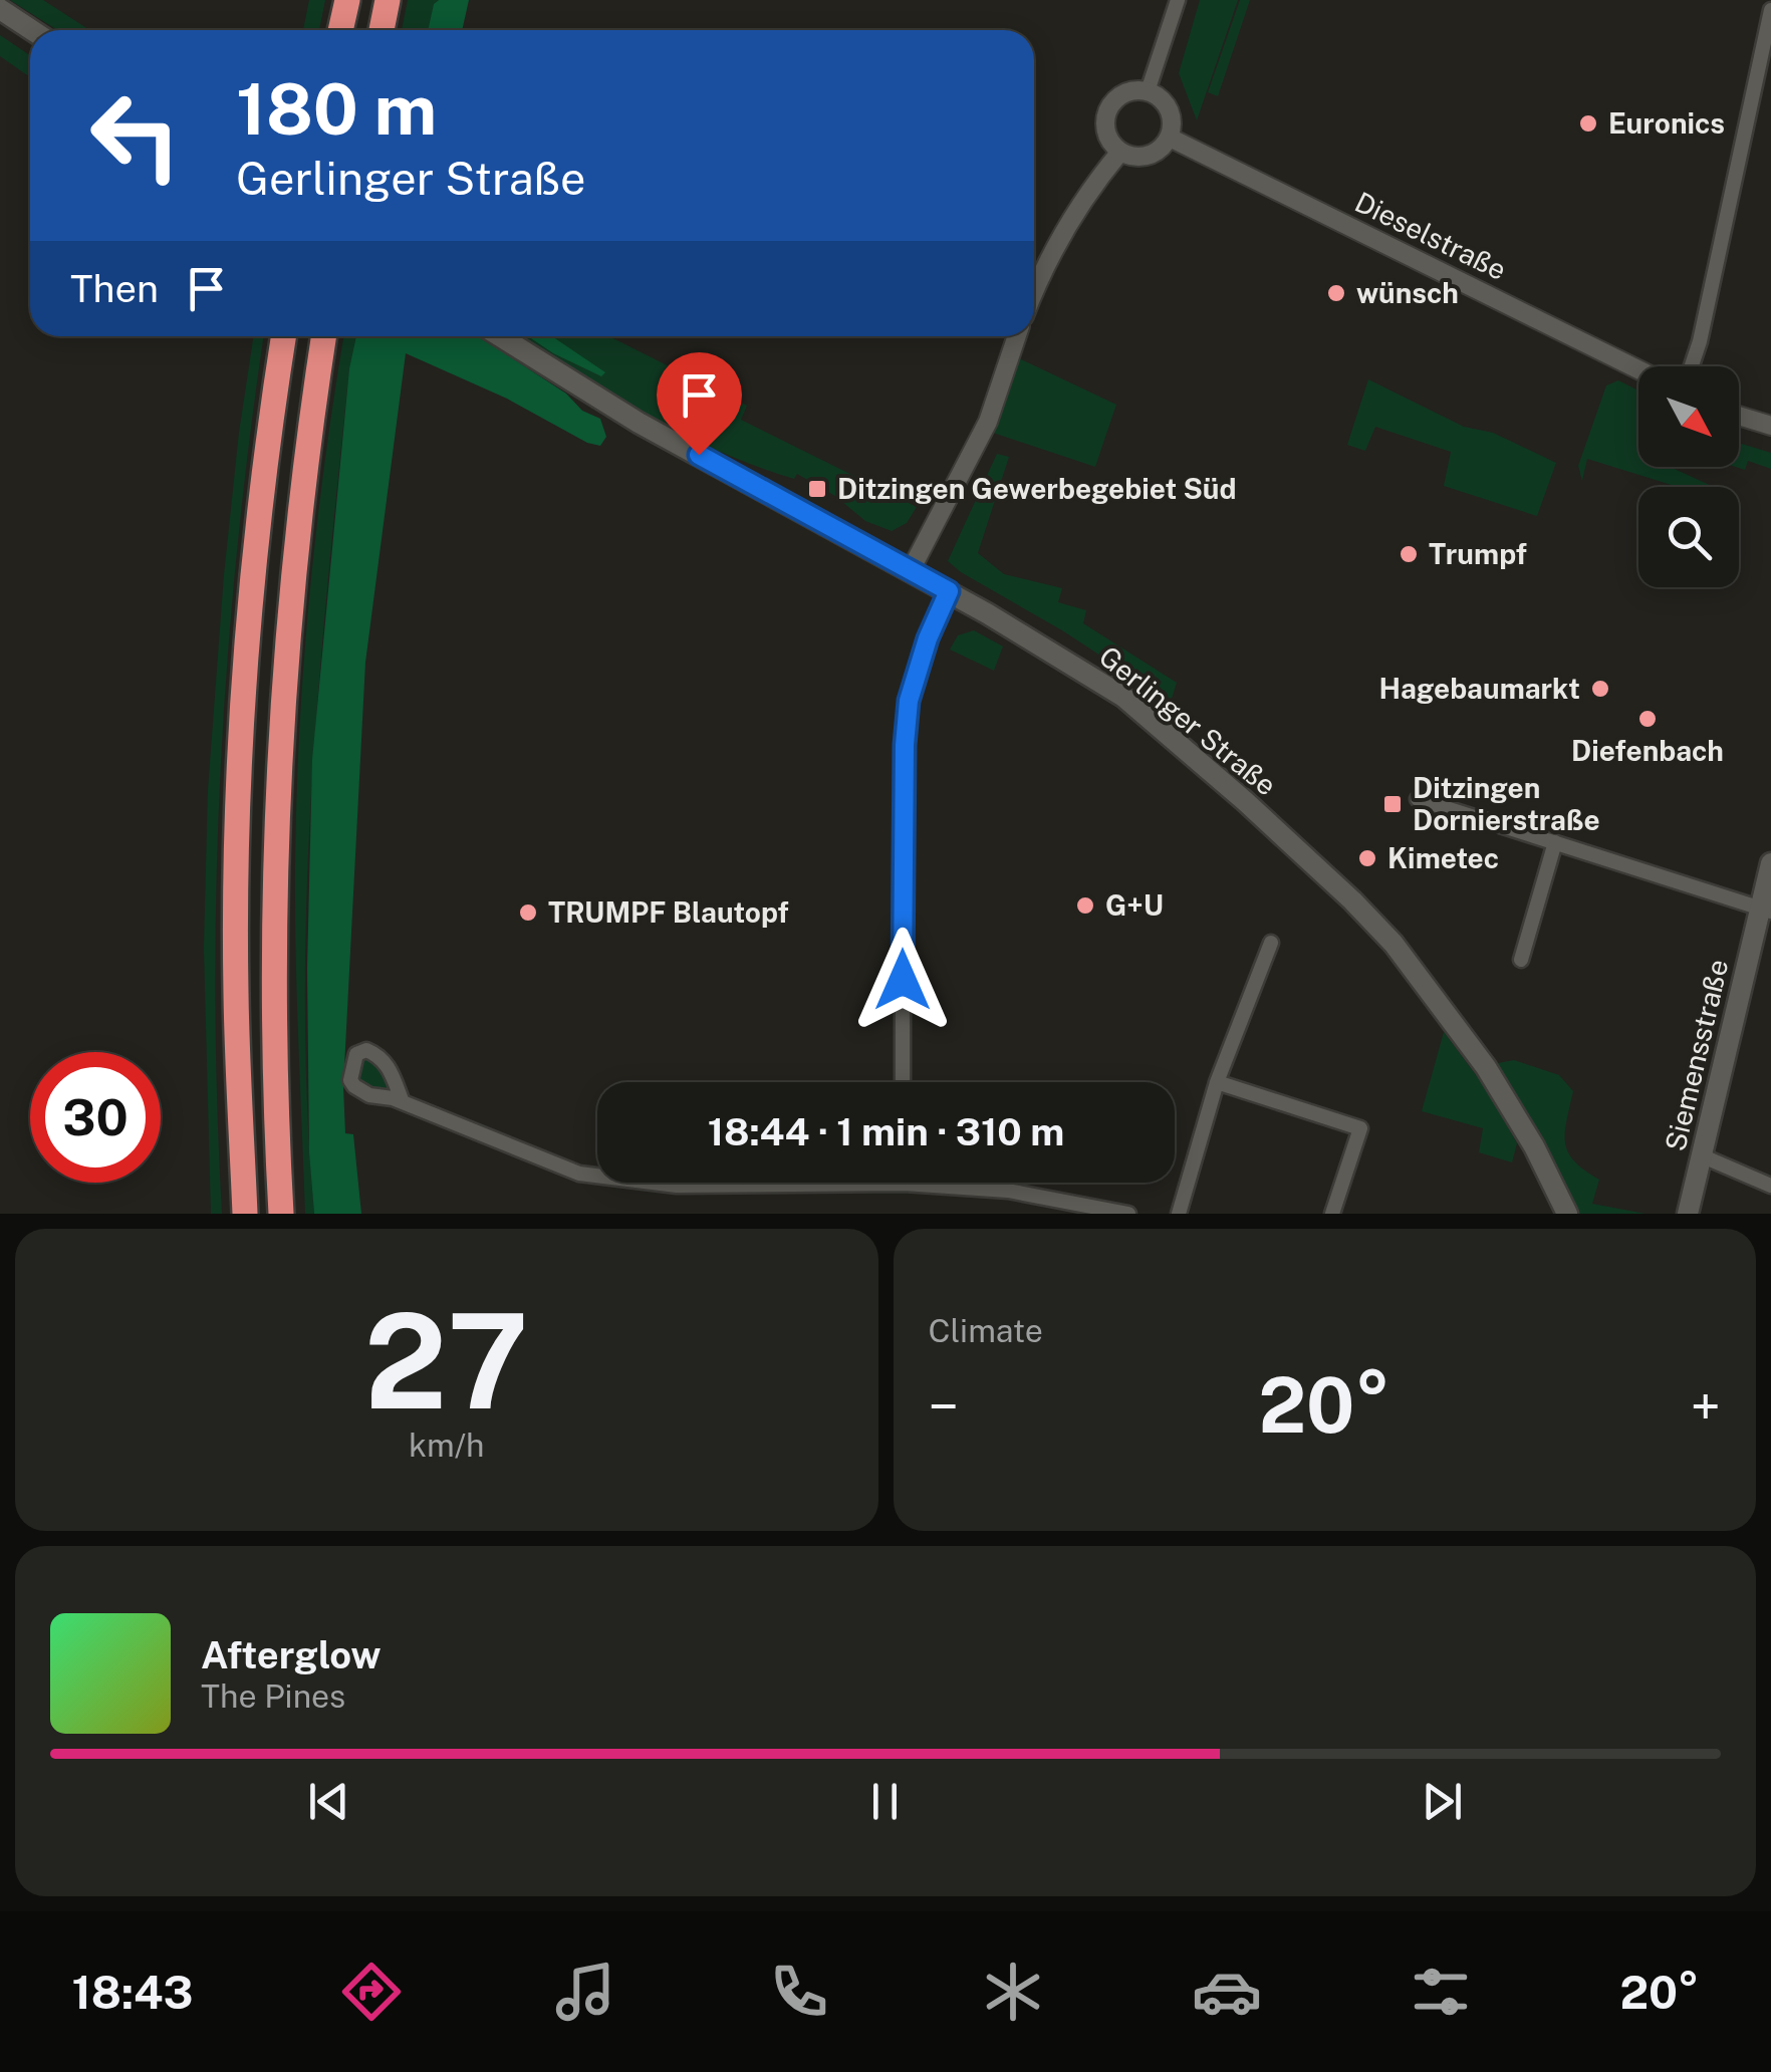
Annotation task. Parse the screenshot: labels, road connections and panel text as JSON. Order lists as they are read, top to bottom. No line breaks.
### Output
{"streets":{"main road":["Gerlinger Straße","Siemensstraße"],"street":["Dieselstraße"]},"places":{"other":["Euronics","wünsch","Trumpf","Hagebaumarkt","Diefenbach","Kimetec","G+U","TRUMPF Blautopf"],"transit":["Ditzingen Gewerbegebiet Süd","Ditzingen Dornierstraße"]},"north":"bottom right","page":{"turn":["180 m","Gerlinger Straße"],"then":"Then","limit":"30","trip":"18:44 · 1 min · 310 m","tile":[["27","km/h"],"Climate"],"heat":["−","20°","+"],"song":["Afterglow","The Pines"],"tabs":["18:43","20°"]}}
